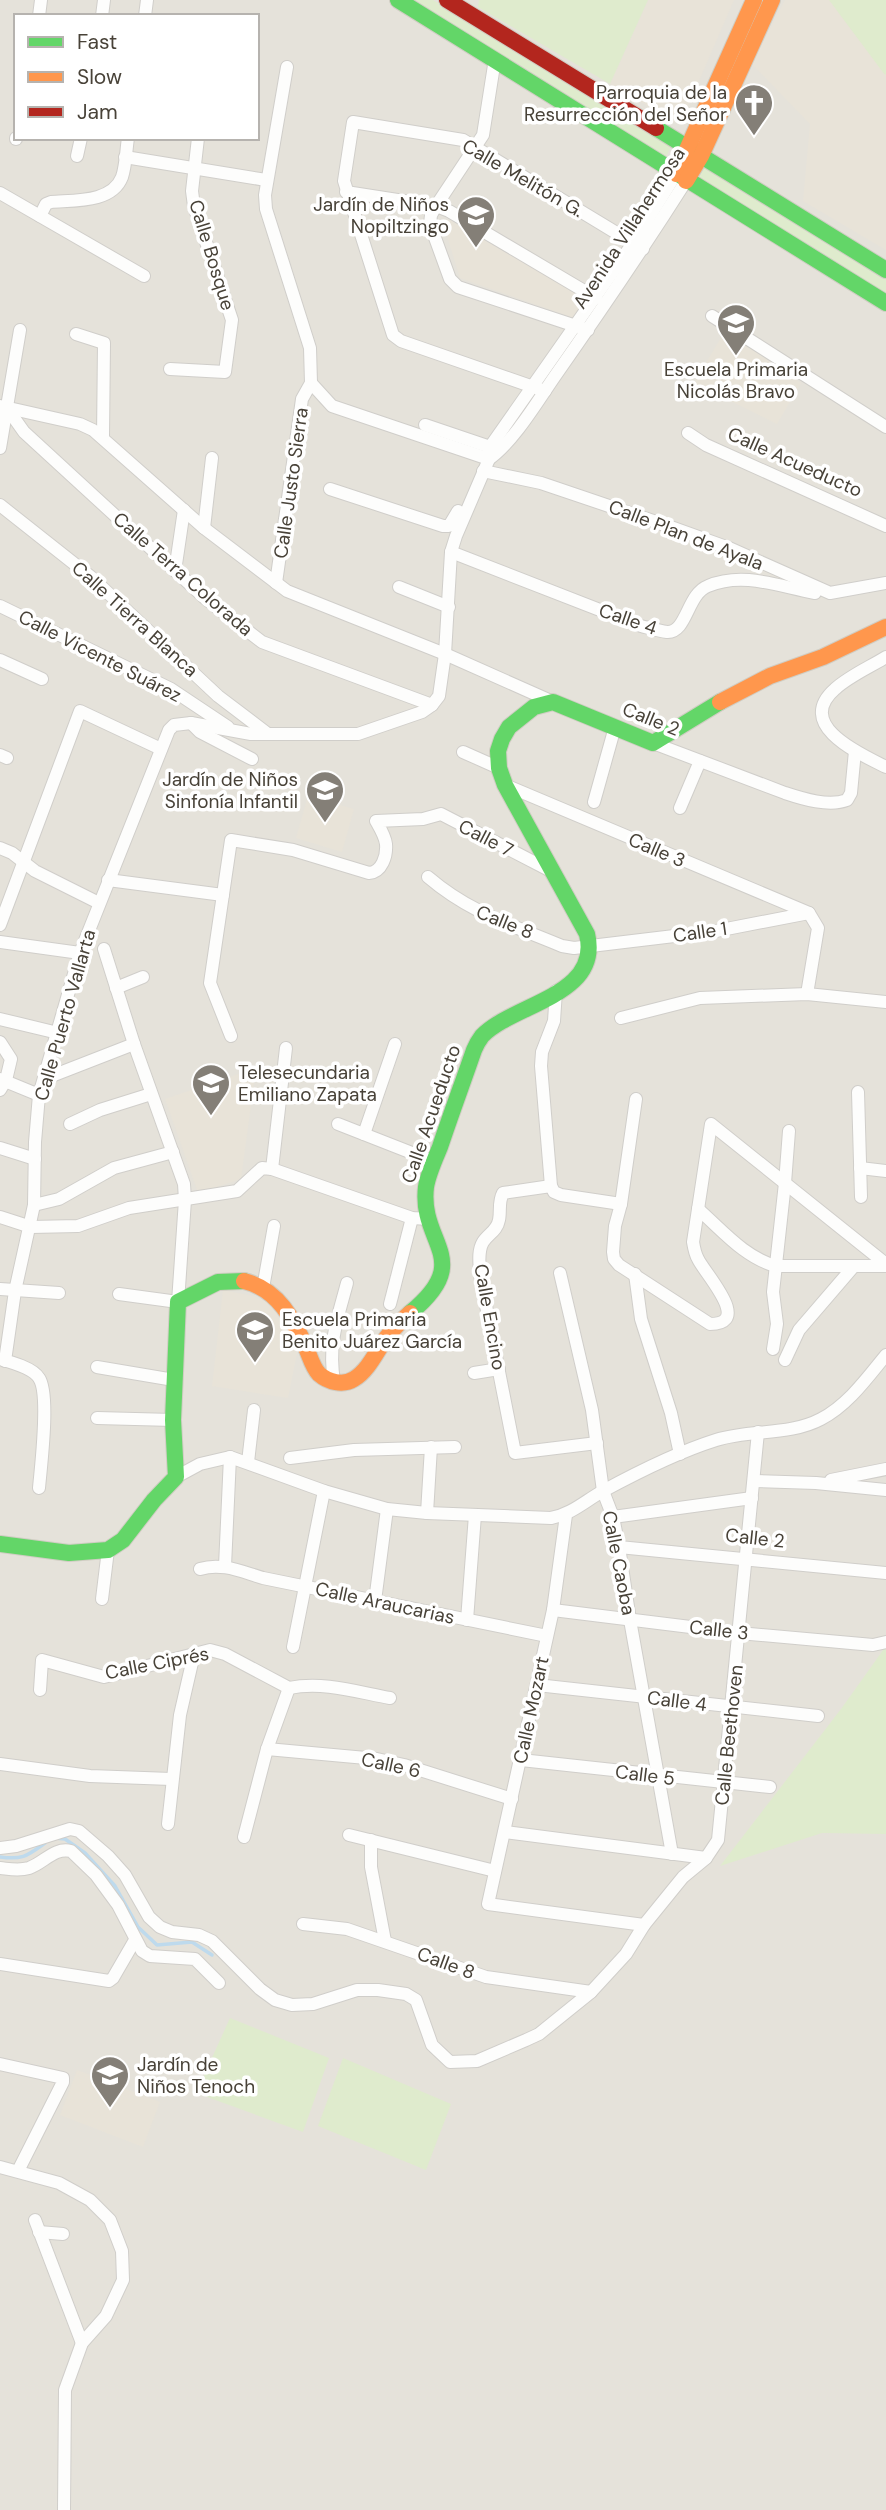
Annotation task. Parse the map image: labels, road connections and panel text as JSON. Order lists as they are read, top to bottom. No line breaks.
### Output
{"streets":{"street":["Calle Melitón G.","Avenida Villahermosa","Calle Bosque","Calle Acueducto","Calle Justo Sierra","Calle Plan de Ayala","Calle Terra Colorada","Calle Tierra Blanca","Calle 4","Calle Vicente Suárez","Calle 2","Calle 7","Calle 3","Calle 8","Calle 1","Calle Puerto Vallarta","Calle Encino","Calle Caoba","Calle Araucarias","Calle Ciprés","Calle Mozart","Calle Beethoven","Calle 6","Calle 5"]},"crossings":[["Calle Melitón G.","Avenida Villahermosa"],["Avenida Villahermosa","Calle Plan de Ayala"],["Avenida Villahermosa","Calle Terra Colorada"],["Avenida Villahermosa","Calle 4"],["Avenida Villahermosa","Calle 2"],["Calle Acueducto","Calle 8"],["Calle Acueducto","Calle 1"],["Calle Justo Sierra","Calle 2"],["Calle Plan de Ayala","Calle 4"],["Calle Terra Colorada","Calle 2"],["Calle 4","Calle Caoba"],["Calle 4","Calle Mozart"],["Calle 4","Calle Beethoven"],["Calle 2","Calle Caoba"],["Calle 2","Calle Beethoven"],["Calle 3","Calle 1"],["Calle 3","Calle Caoba"],["Calle 3","Calle Mozart"],["Calle 3","Calle Beethoven"],["Calle 8","Calle 1"],["Calle 8","Calle Beethoven"],["Calle Encino","Calle Caoba"],["Calle Caoba","Calle 5"],["Calle Araucarias","Calle Mozart"],["Calle Mozart","Calle Beethoven"],["Calle Mozart","Calle 6"],["Calle Mozart","Calle 5"],["Calle Beethoven","Calle 5"]],"places":{"church":["Parroquia de la Resurrección del Señor"],"school or university":["Jardín de Niños Nopiltzingo","Escuela Primaria Nicolás Bravo","Jardín de Niños Sinfonía Infantil","Telesecundaria Emiliano Zapata","Escuela Primaria Benito Juárez García","Jardín de Niños Tenoch"]},"legend":["Fast","Slow","Jam"]}
